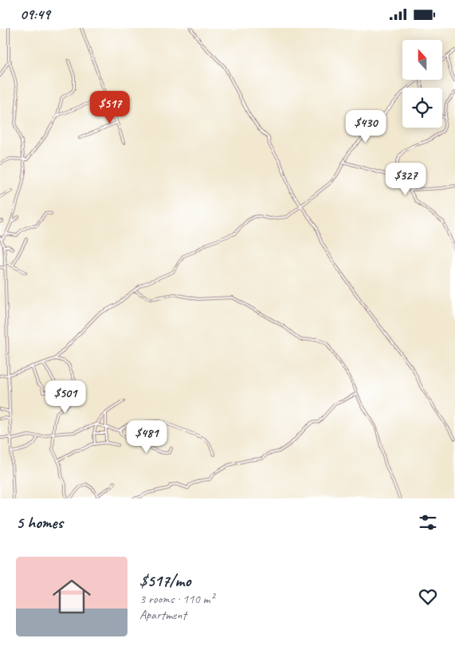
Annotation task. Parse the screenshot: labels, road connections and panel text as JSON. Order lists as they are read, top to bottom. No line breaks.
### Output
{"north":"top","page":{"status":"09:49","price":["$517","$430","$327","$501","$481"],"heading":"5 homes","list":[{"name":"$517/mo","note":"3 rooms · 110 m² · Apartment"}]}}
